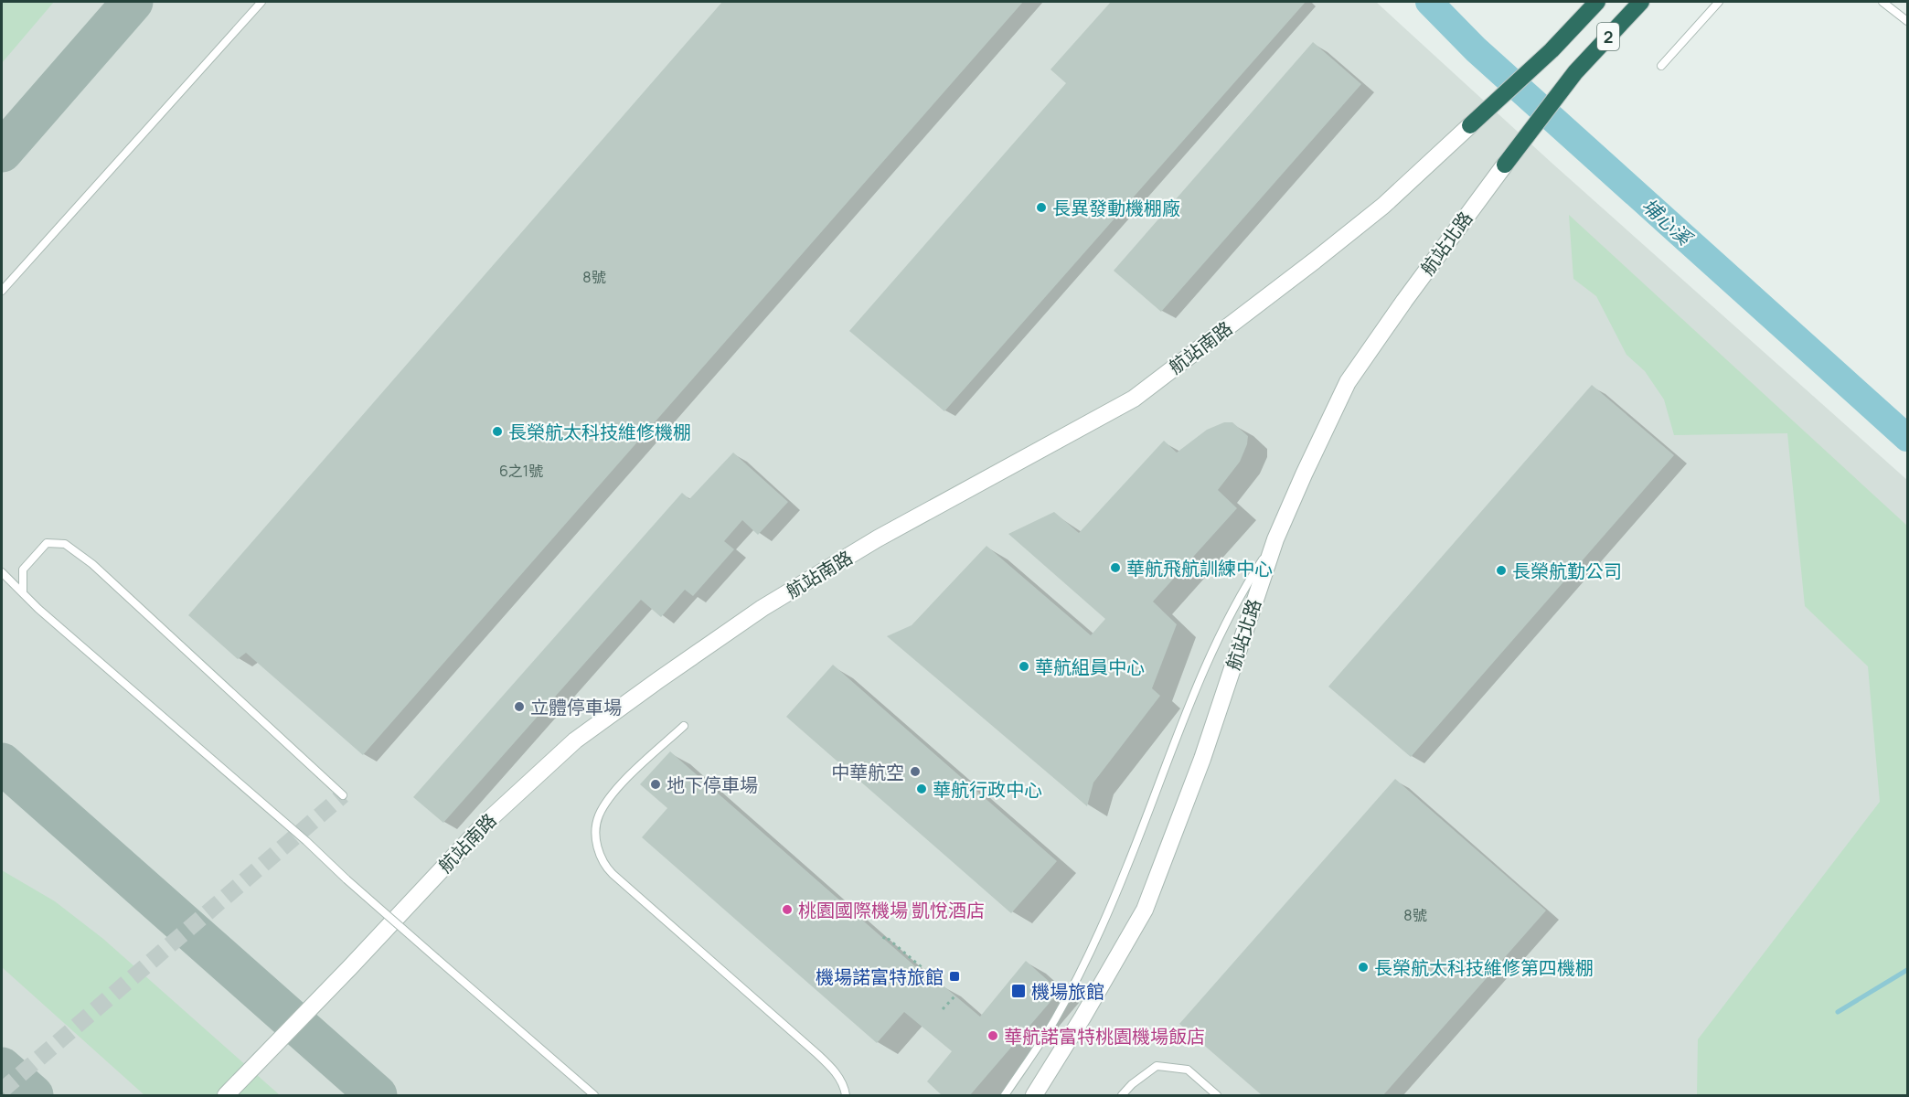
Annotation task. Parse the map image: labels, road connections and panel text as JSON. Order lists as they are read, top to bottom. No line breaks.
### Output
{"streets":{"highway":["2"],"street":["航站北路","航站南路"]},"crossings":[["2","航站北路"],["2","航站南路"]],"water":["埔心溪"],"places":{"other":["長異發動機棚廠","長榮航太科技維修機棚","華航飛航訓練中心","長榮航勤公司","華航組員中心","立體停車場","中華航空","地下停車場","華航行政中心","桃園國際機場 凱悅酒店","長榮航太科技維修第四機棚","華航諾富特桃園機場飯店"],"transit":["機場諾富特旅館","機場旅館"]},"house_numbers":["8號","6之1號","8號"]}
